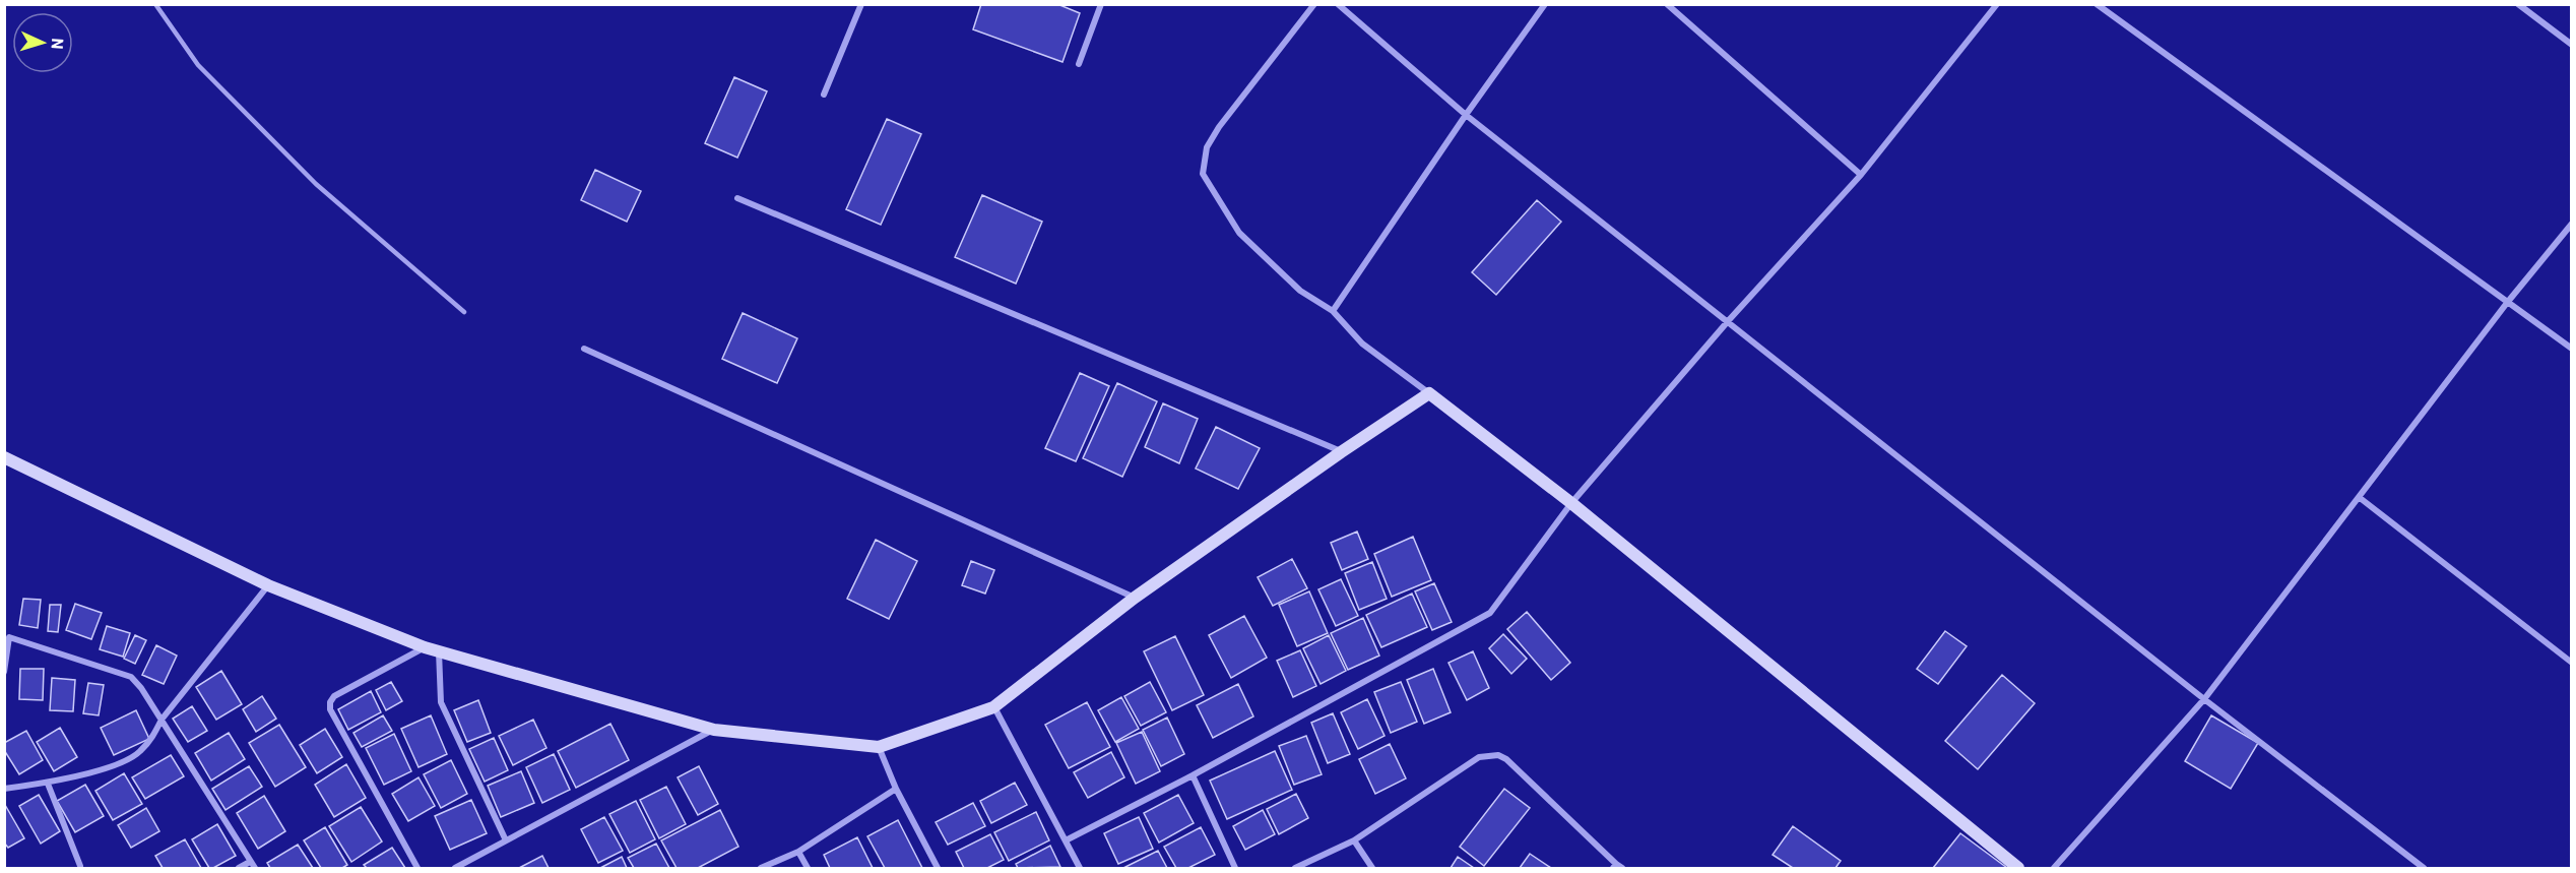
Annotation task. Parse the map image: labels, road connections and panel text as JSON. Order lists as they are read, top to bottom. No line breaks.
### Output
{"north":"right"}
